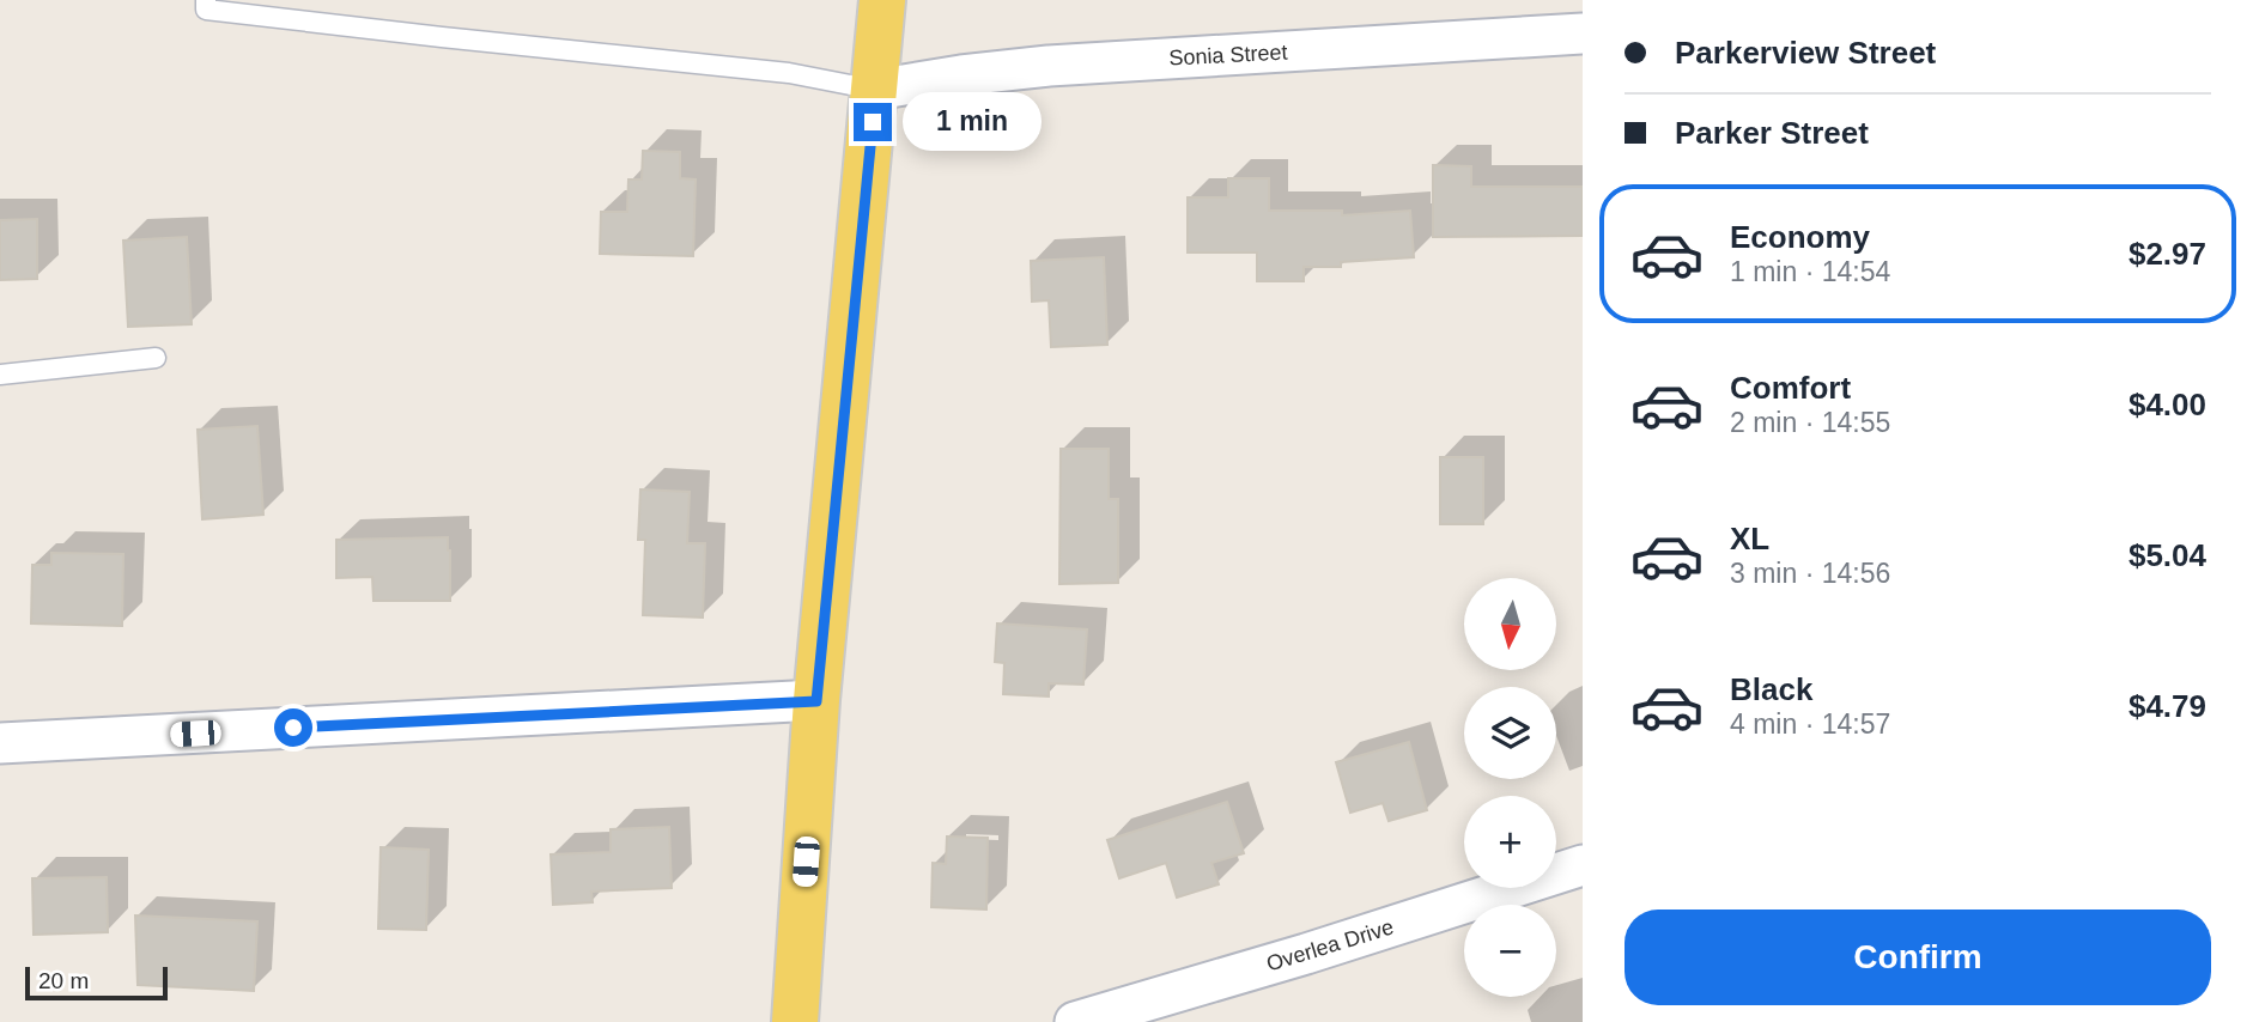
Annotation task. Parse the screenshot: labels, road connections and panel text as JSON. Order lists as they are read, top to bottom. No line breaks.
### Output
{"streets":{"street":["Sonia Street","Overlea Drive"]},"scale_bar":"20 m","north":"bottom","page":{"banner":["Parkerview Street","Parker Street"],"bubble":"1 min","list":[{"name":"Economy","note":"1 min · 14:54","value":"$2.97"},{"name":"Comfort","note":"2 min · 14:55","value":"$4.00"},{"name":"XL","note":"3 min · 14:56","value":"$5.04"},{"name":"Black","note":"4 min · 14:57","value":"$4.79"}],"map_buttons":["+","−"],"buttons":"Confirm","scale":"20 m"}}
